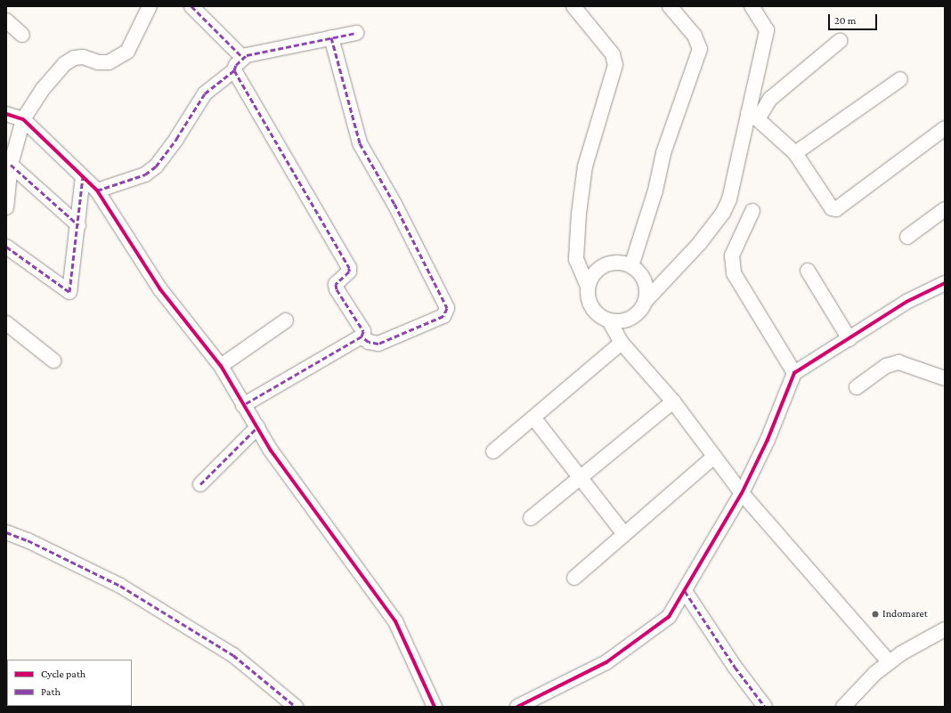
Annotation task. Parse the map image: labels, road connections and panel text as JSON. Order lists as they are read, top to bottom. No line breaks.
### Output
{"places":["Indomaret"],"legend":["Cycle path","Path"],"scale_bar":"20 m"}
